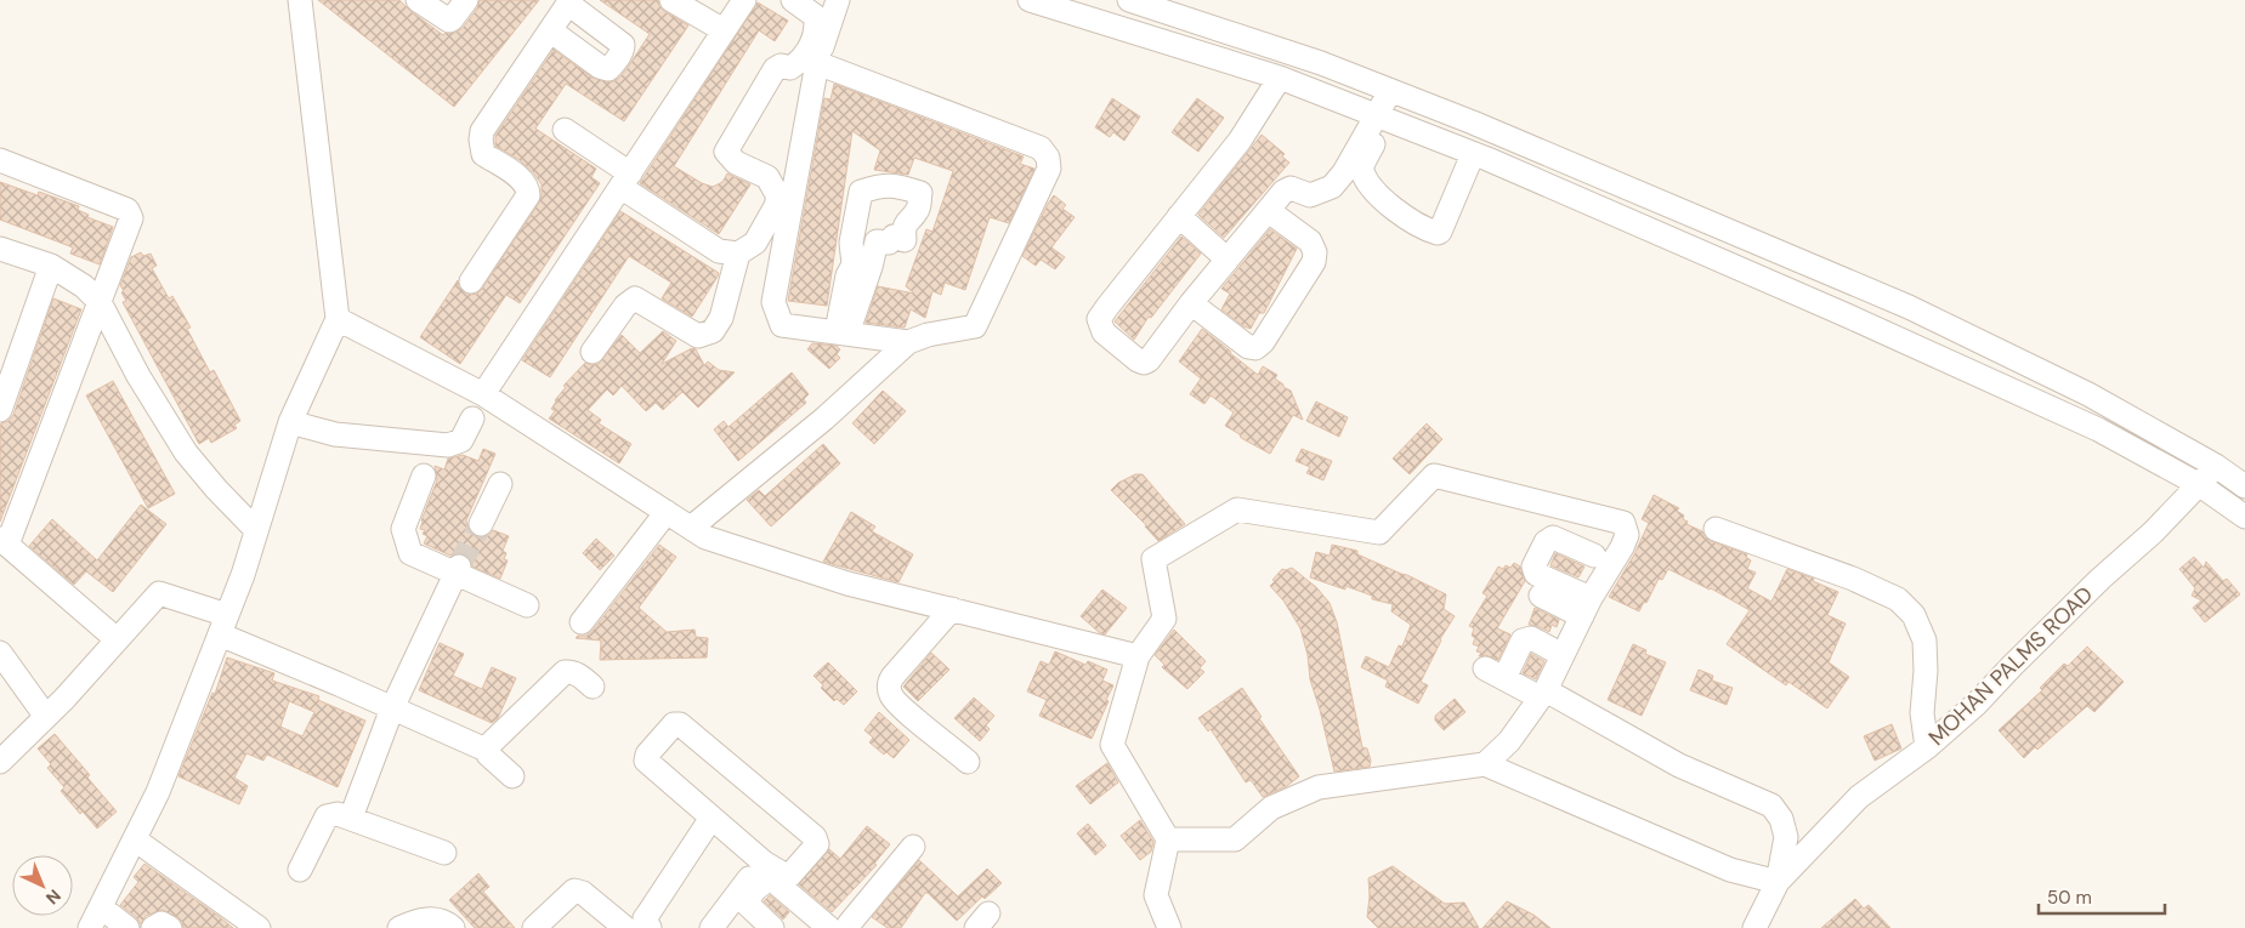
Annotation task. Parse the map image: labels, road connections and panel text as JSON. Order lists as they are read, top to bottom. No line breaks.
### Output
{"streets":{"street":["MOHAN PALMS ROAD"]},"scale_bar":"50 m","north":"bottom right"}
